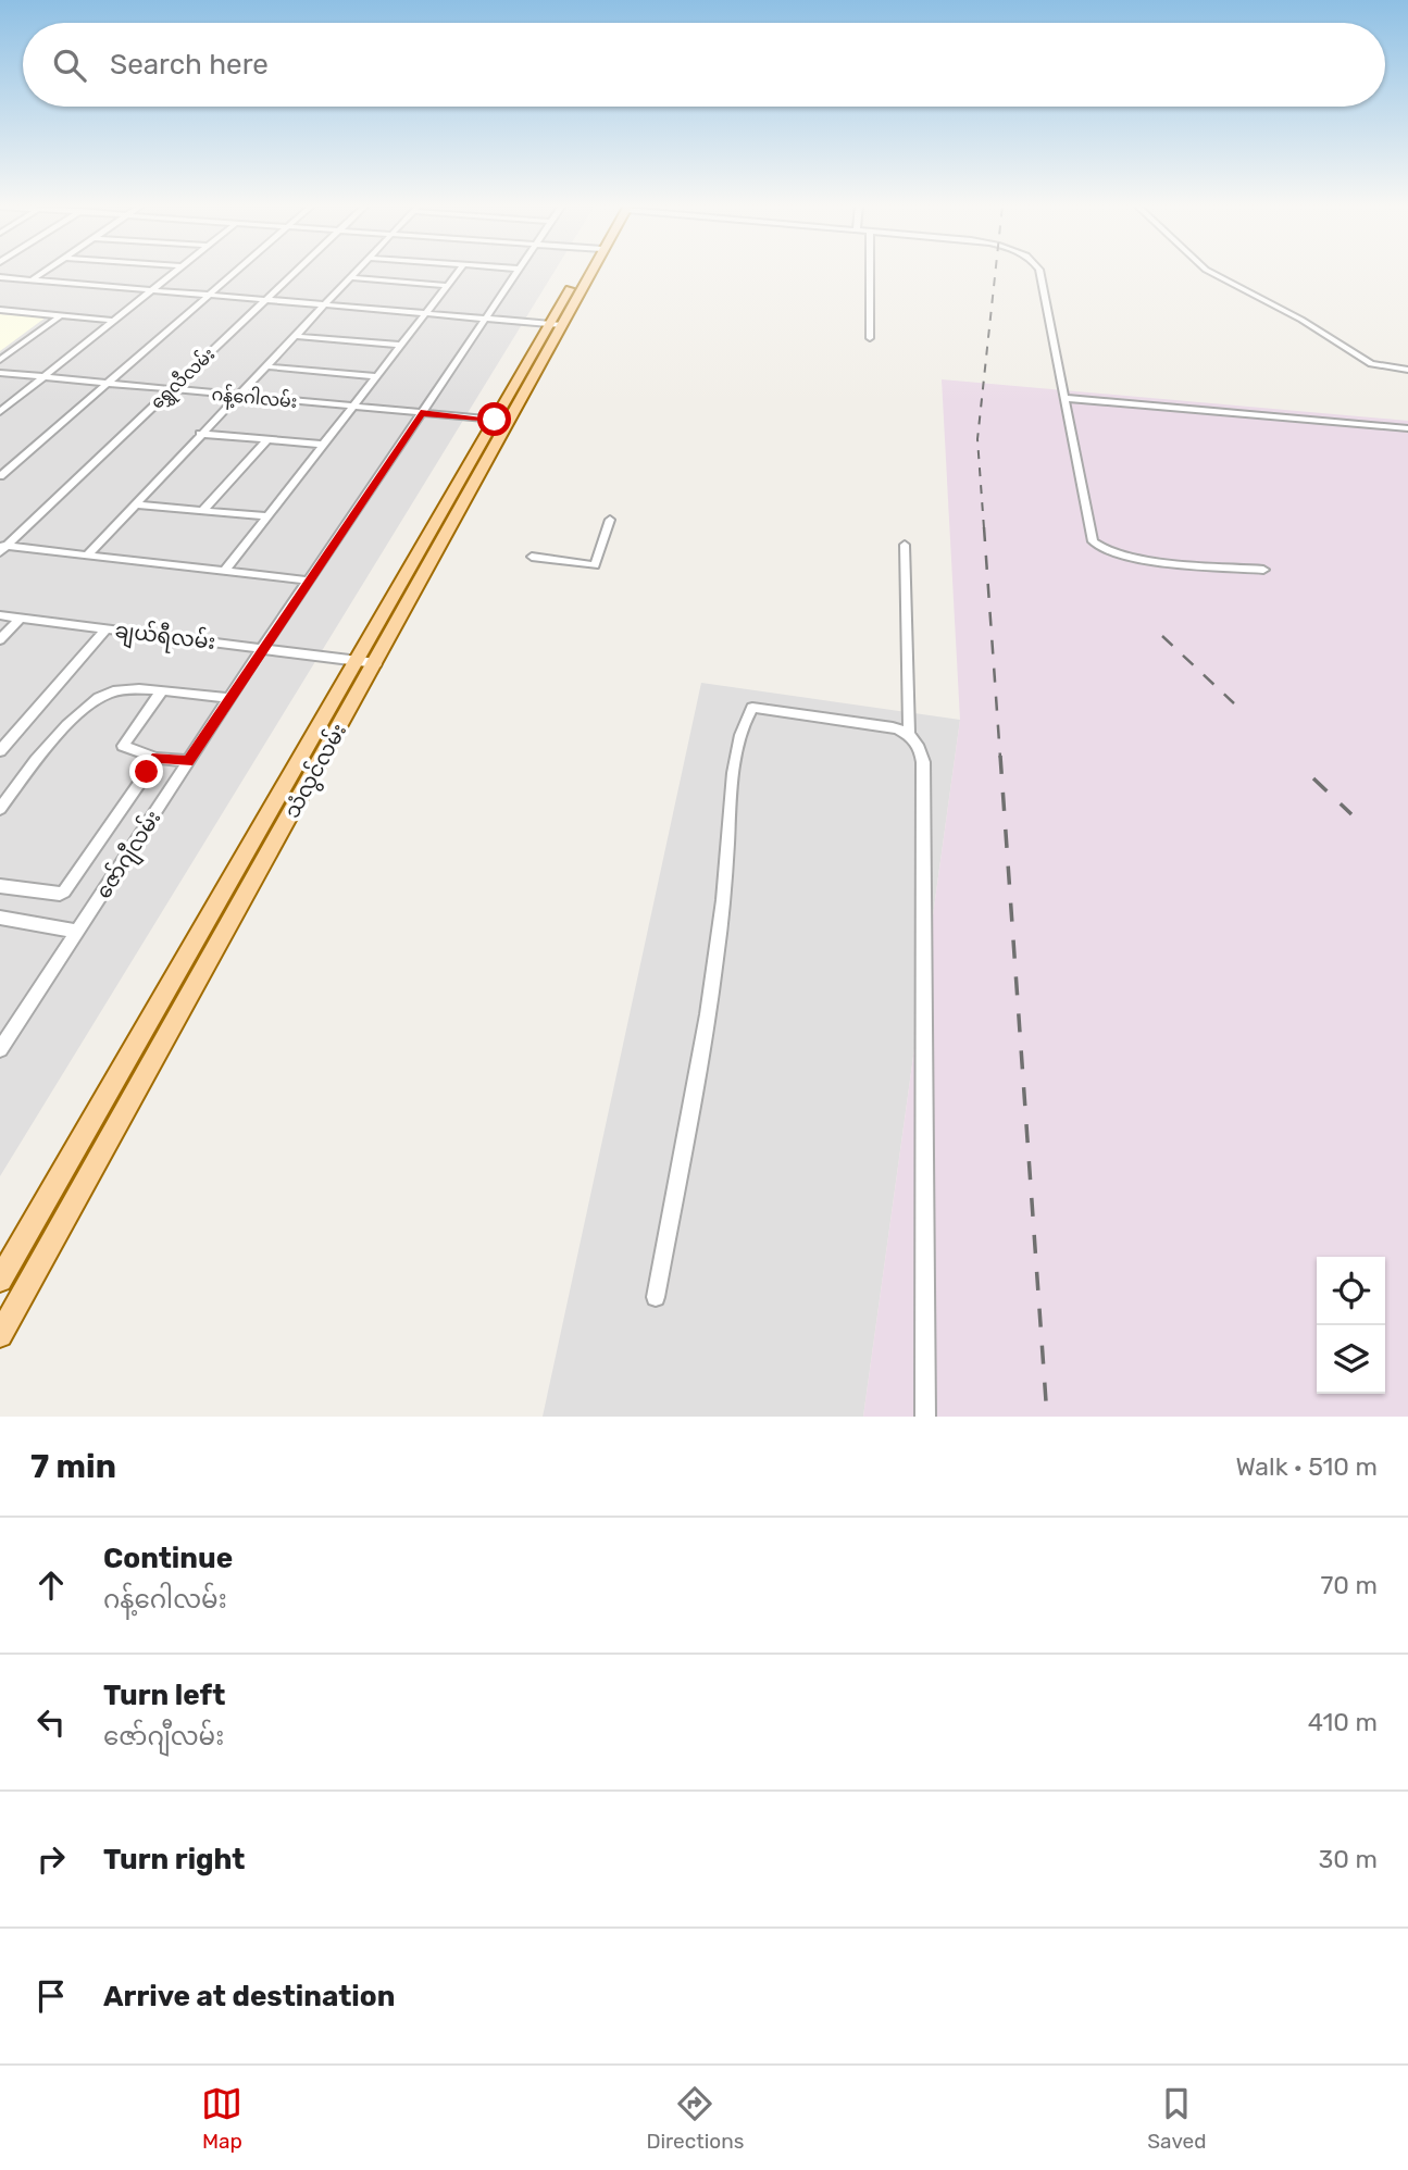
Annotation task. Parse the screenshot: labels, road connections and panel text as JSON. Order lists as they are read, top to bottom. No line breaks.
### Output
{"streets":{"main road":["သံလွင်လမ်း"],"street":["ရွှေလီလမ်း","ဂန့်ဂေါလမ်း","ချယ်ရီလမ်း","ဇော်ဂျီလမ်း"]},"crossings":[["ရွှေလီလမ်း","ဂန့်ဂေါလမ်း"],["ဂန့်ဂေါလမ်း","သံလွင်လမ်း"],["ဂန့်ဂေါလမ်း","ဇော်ဂျီလမ်း"],["ချယ်ရီလမ်း","သံလွင်လမ်း"],["ချယ်ရီလမ်း","ဇော်ဂျီလမ်း"]],"page":{"search":"Search here","heading":["7 min","Walk · 510 m"],"list":[["Continue","ဂန့်ဂေါလမ်း","70 m"],["Turn left","ဇော်ဂျီလမ်း","410 m"],["Turn right","30 m"],"Arrive at destination"],"nav":["Map","Directions","Saved"]}}
